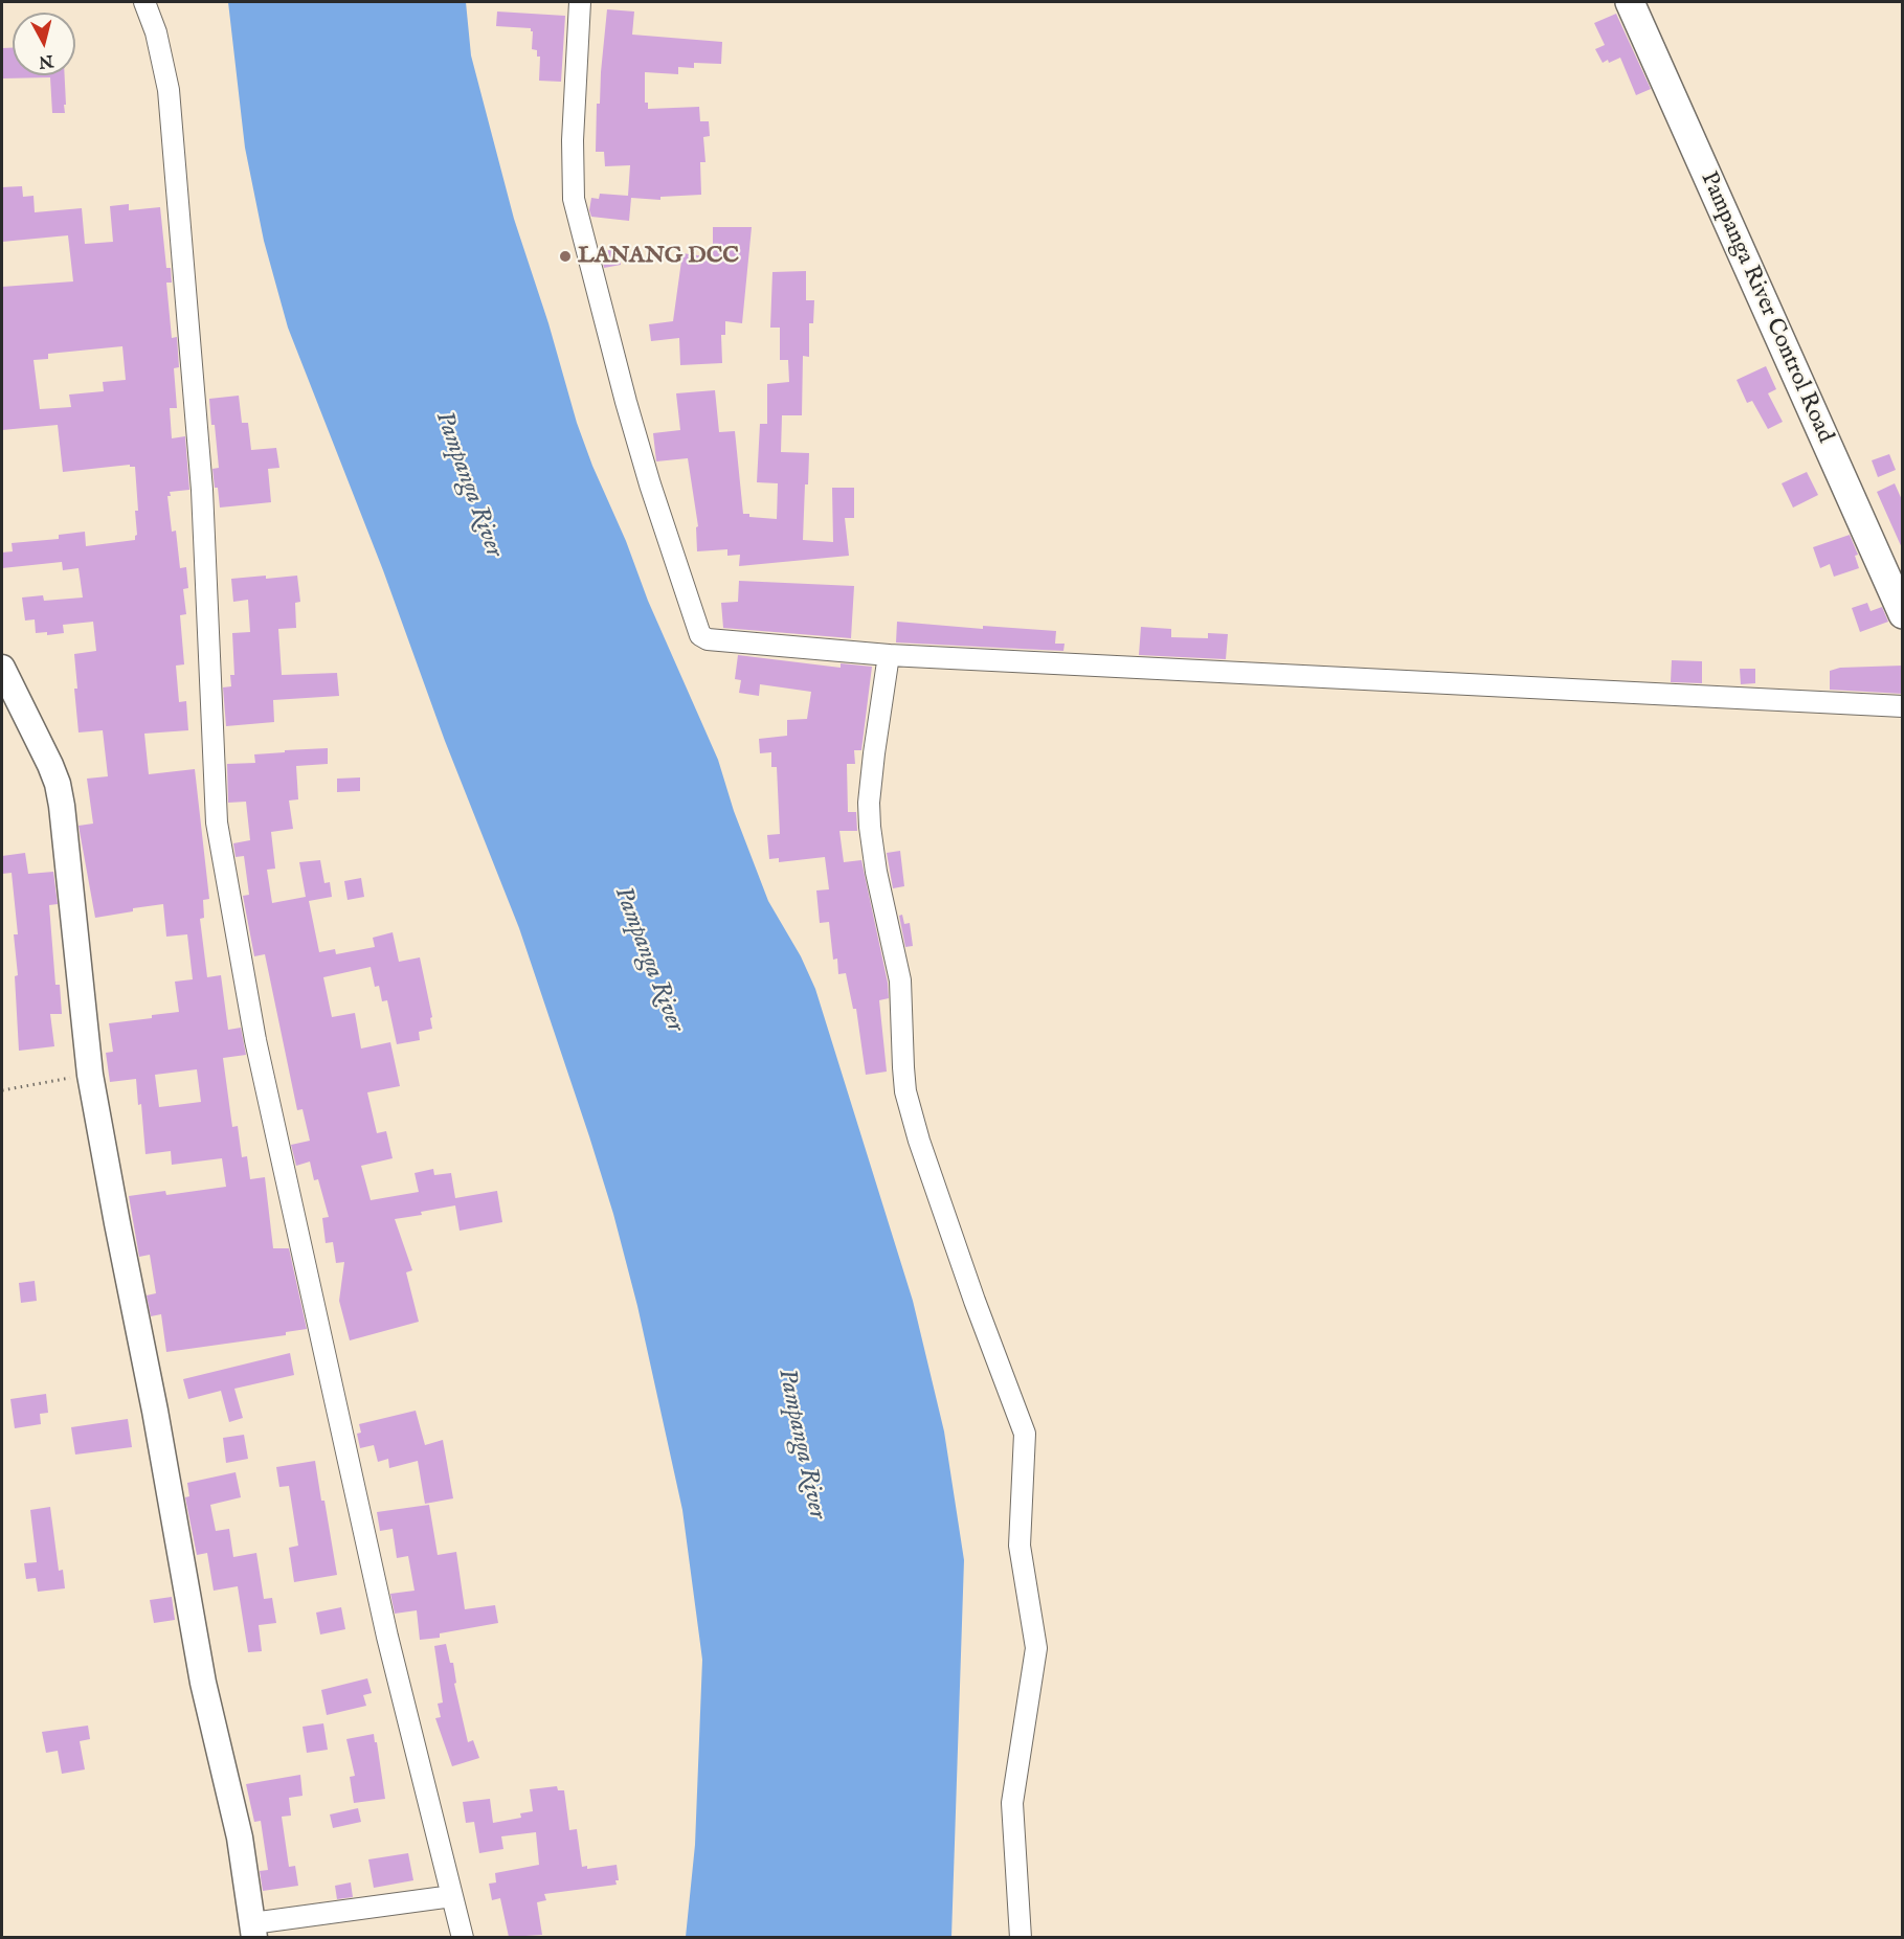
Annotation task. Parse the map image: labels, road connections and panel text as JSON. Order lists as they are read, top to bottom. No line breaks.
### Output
{"streets":{"main road":["Pampanga River Control Road"]},"water":["Pampanga River"],"places":["LANANG DCC"],"north":"bottom"}
